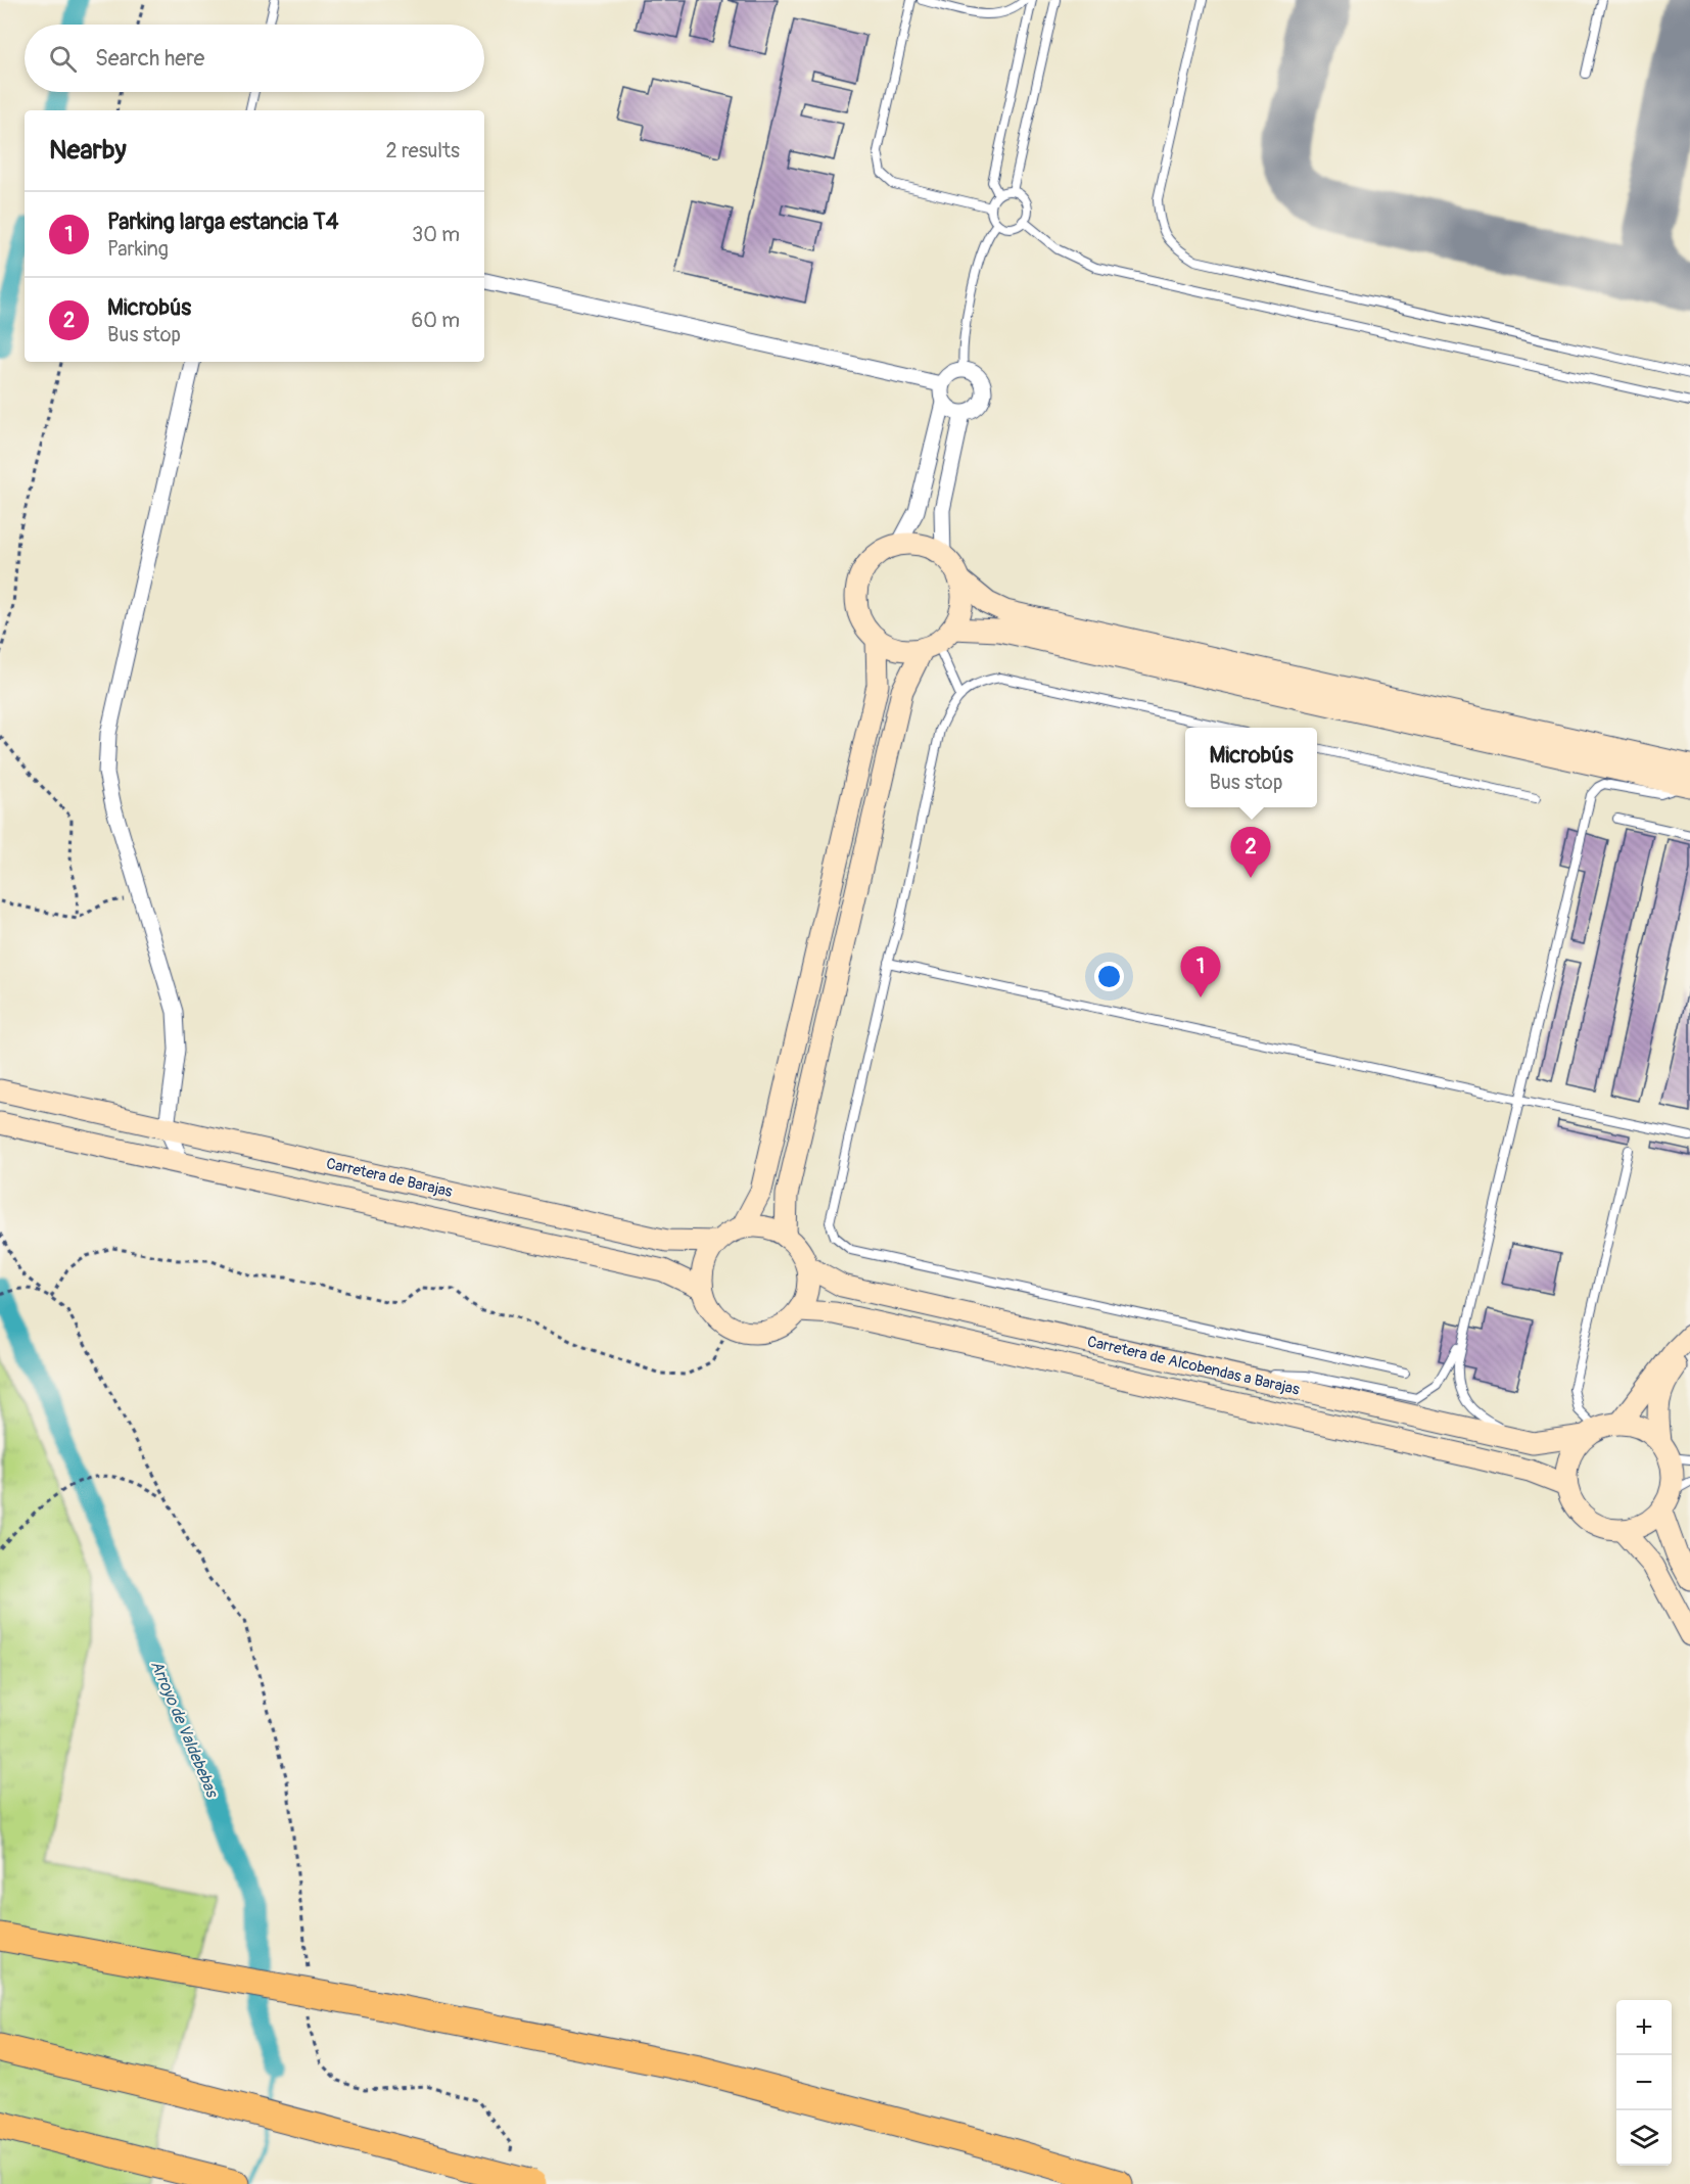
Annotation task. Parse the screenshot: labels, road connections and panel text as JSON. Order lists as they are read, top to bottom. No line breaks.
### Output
{"streets":{"street":["Carretera de Barajas","Carretera de Alcobendas a Barajas"]},"crossings":[["Carretera de Barajas","Carretera de Alcobendas a Barajas"]],"water":["Arroyo de Valdebebas"],"page":{"search":"Search here","heading":["Nearby","2 results"],"list":[{"mark":"1","name":"Parking larga estancia T4","note":"Parking","value":"30 m"},{"mark":"2","name":"Microbús","note":"Bus stop","value":"60 m"}],"popup":["Microbús","Bus stop"],"pins":["2","1"],"map_buttons":["+","−"]}}
